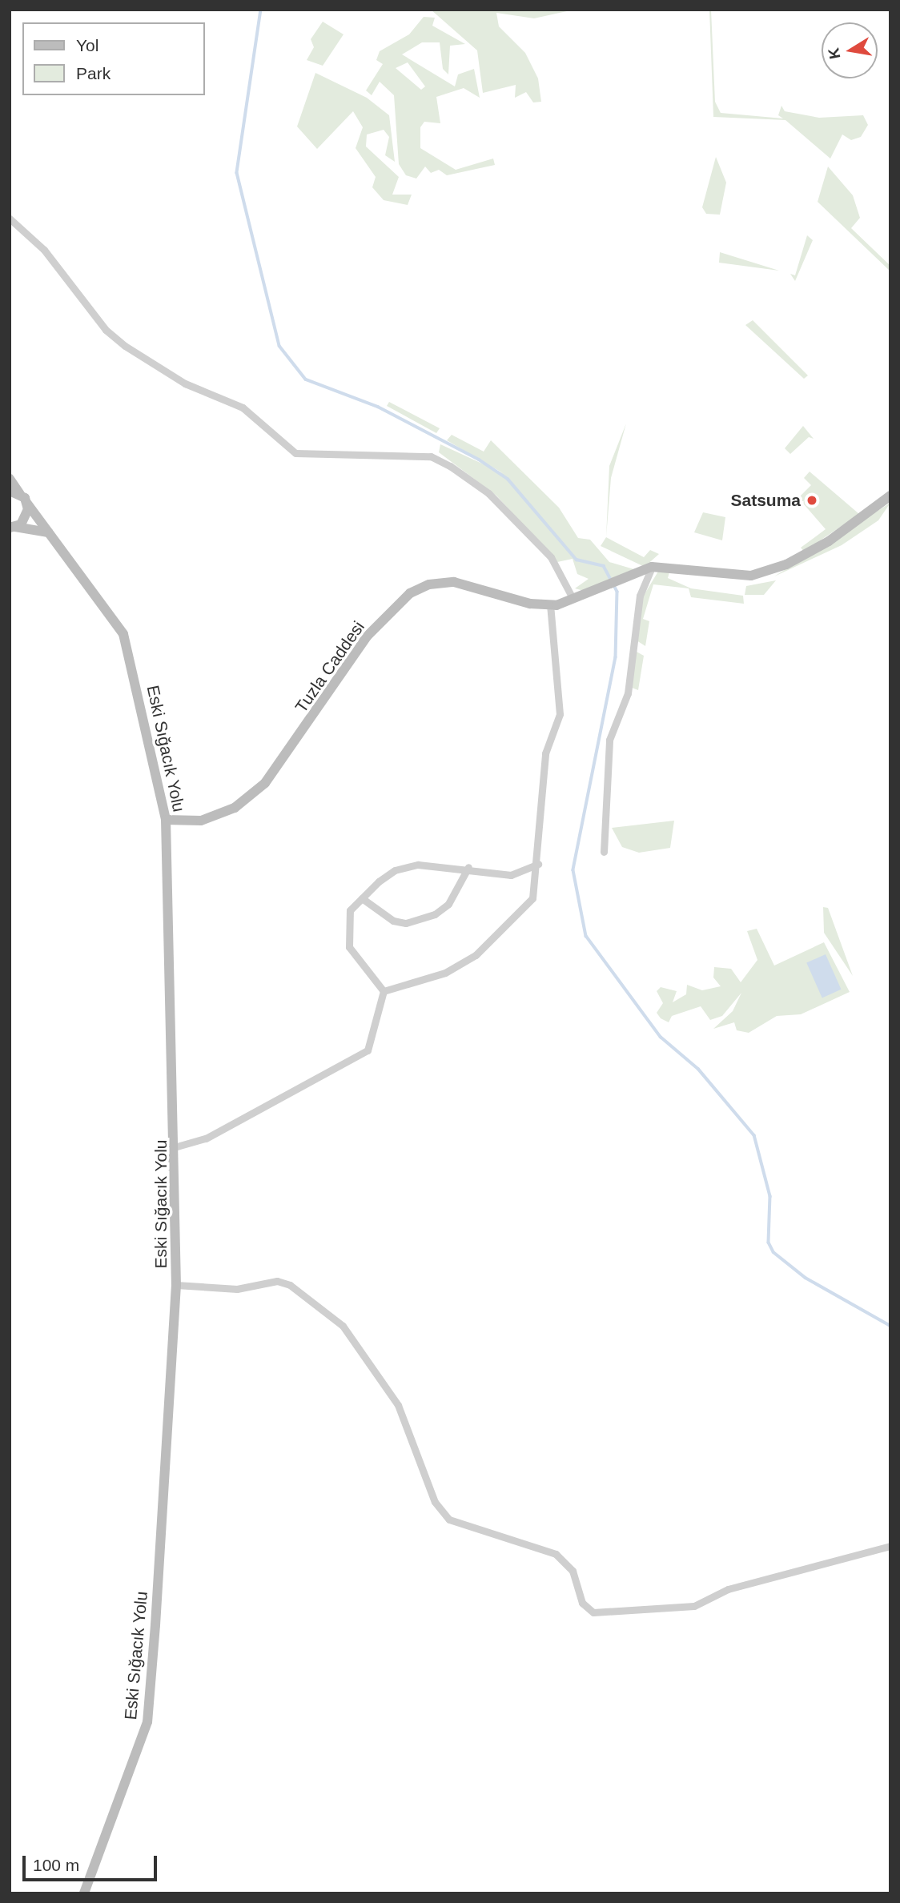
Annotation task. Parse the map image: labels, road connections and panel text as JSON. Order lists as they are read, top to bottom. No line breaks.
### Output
{"streets":{"main road":["Tuzla Caddesi","Eski Sığacık Yolu"]},"crossings":[["Tuzla Caddesi","Eski Sığacık Yolu"]],"places":["Satsuma"],"legend":["Yol","Park"],"scale_bar":"100 m","north":"left"}
